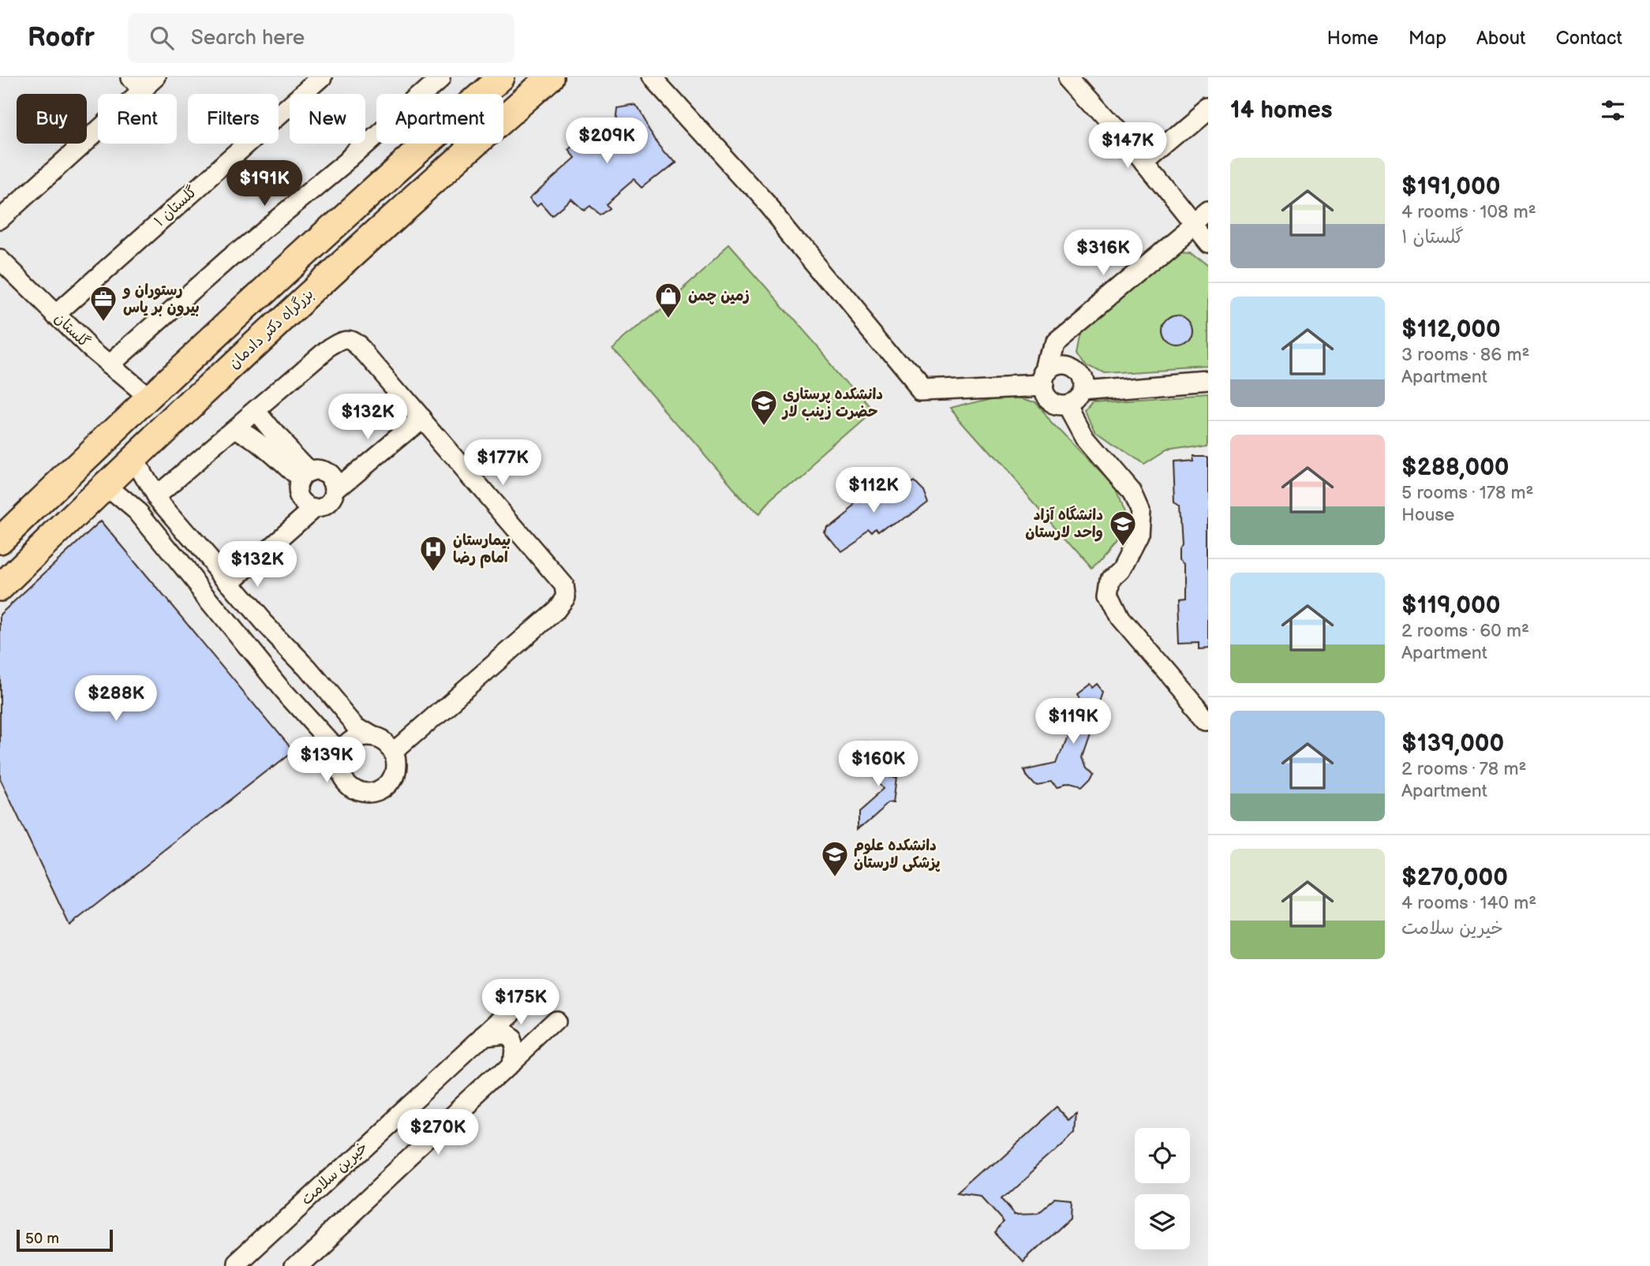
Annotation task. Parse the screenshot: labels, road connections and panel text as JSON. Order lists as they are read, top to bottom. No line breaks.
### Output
{"streets":{"highway":["بزرگراه دکتر دادمان"],"street":["گلستان ۱","گلستان","خیرین سلامت"]},"crossings":[["گلستان ۱","گلستان"]],"places":{"shop":["زمین چمن"],"office":["رستوران و بیرون بر یاس"],"school or university":["دانشکده پرستاری حضرت زینب لار","دانشگاه آزاد واحد لارستان","دانشکده علوم پزشکی لارستان"],"hospital":["بیمارستان امام رضا"]},"scale_bar":"50 m","page":{"header":"Roofr","search":"Search here","nav":["Home","Map","About","Contact"],"heading":"14 homes","chip":["Buy","Rent","Filters","New","Apartment"],"price":["$209K","$147K","$191K","$316K","$132K","$177K","$112K","$132K","$288K","$119K","$139K","$160K","$175K","$270K"],"list":[{"name":"$191,000","note":"4 rooms · 108 m² · گلستان ۱"},{"name":"$112,000","note":"3 rooms · 86 m² · Apartment"},{"name":"$288,000","note":"5 rooms · 178 m² · House"},{"name":"$119,000","note":"2 rooms · 60 m² · Apartment"},{"name":"$139,000","note":"2 rooms · 78 m² · Apartment"},{"name":"$270,000","note":"4 rooms · 140 m² · خیرین سلامت"}],"scale":"50 m"}}
